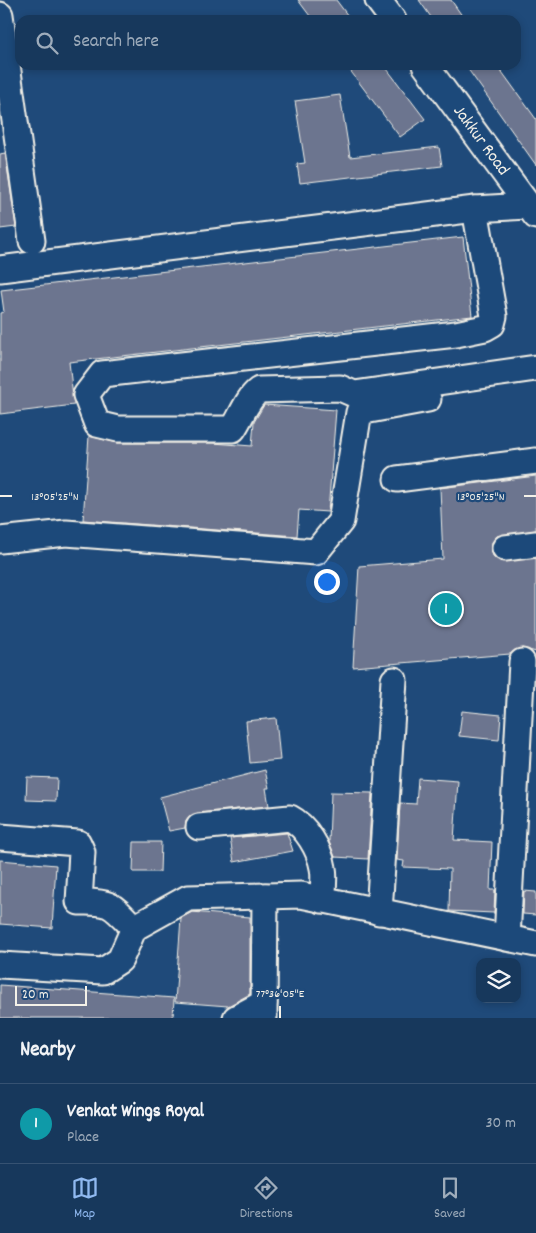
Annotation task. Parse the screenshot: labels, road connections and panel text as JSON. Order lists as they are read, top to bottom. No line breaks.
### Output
{"streets":{"street":["Jakkur Road"]},"scale_bar":"20 m","page":{"search":"Search here","pins":"1","scale":"20 m","heading":"Nearby","list":[{"mark":"1","name":"Venkat Wings Royal","note":"Place","value":"30 m"}],"nav":["Map","Directions","Saved"]},"coordinates":["13°05'25\"N","77°36'05\"E"]}
